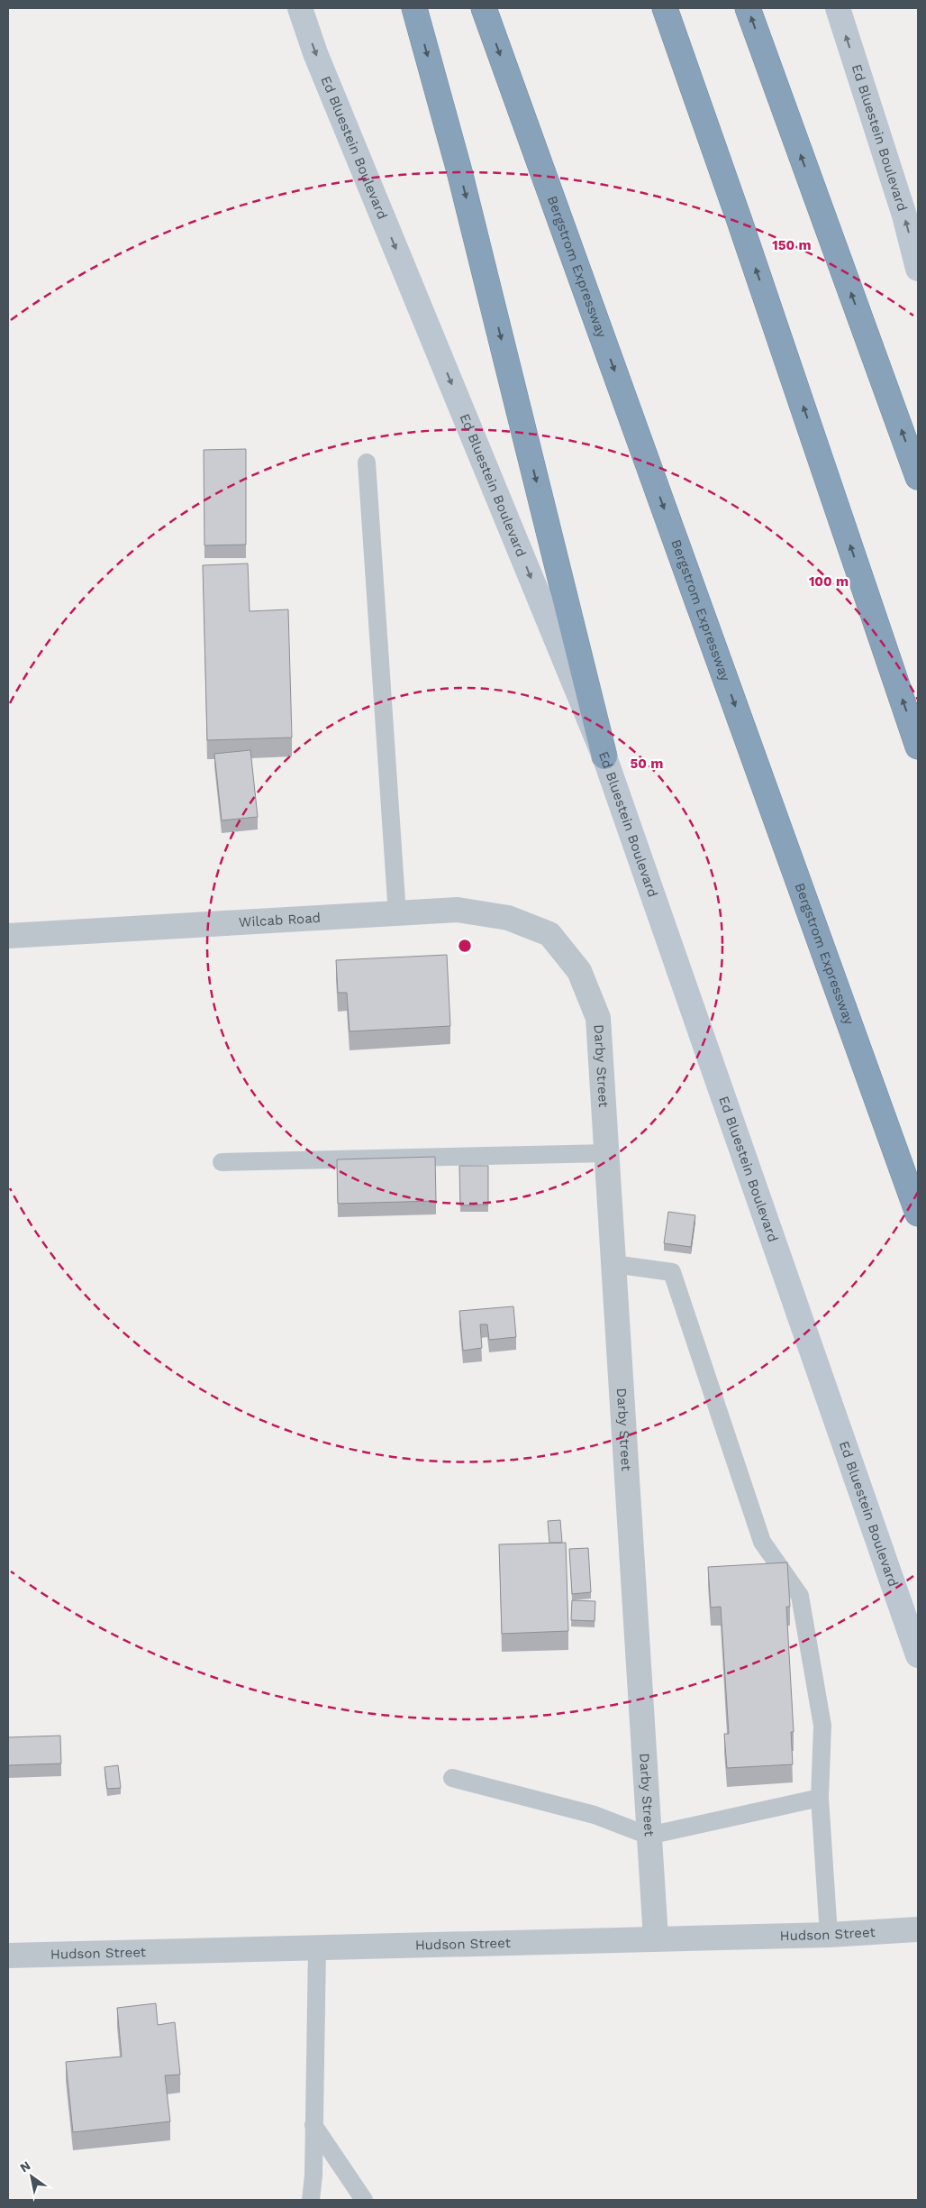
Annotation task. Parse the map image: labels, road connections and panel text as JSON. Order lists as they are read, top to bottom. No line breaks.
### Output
{"streets":{"highway":["Bergstrom Expressway"],"main road":["Ed Bluestein Boulevard"],"street":["Wilcab Road","Darby Street","Hudson Street"]},"crossings":[["Wilcab Road","Darby Street"],["Darby Street","Hudson Street"]],"north":"top left","rings":["150 m","100 m","50 m"]}
